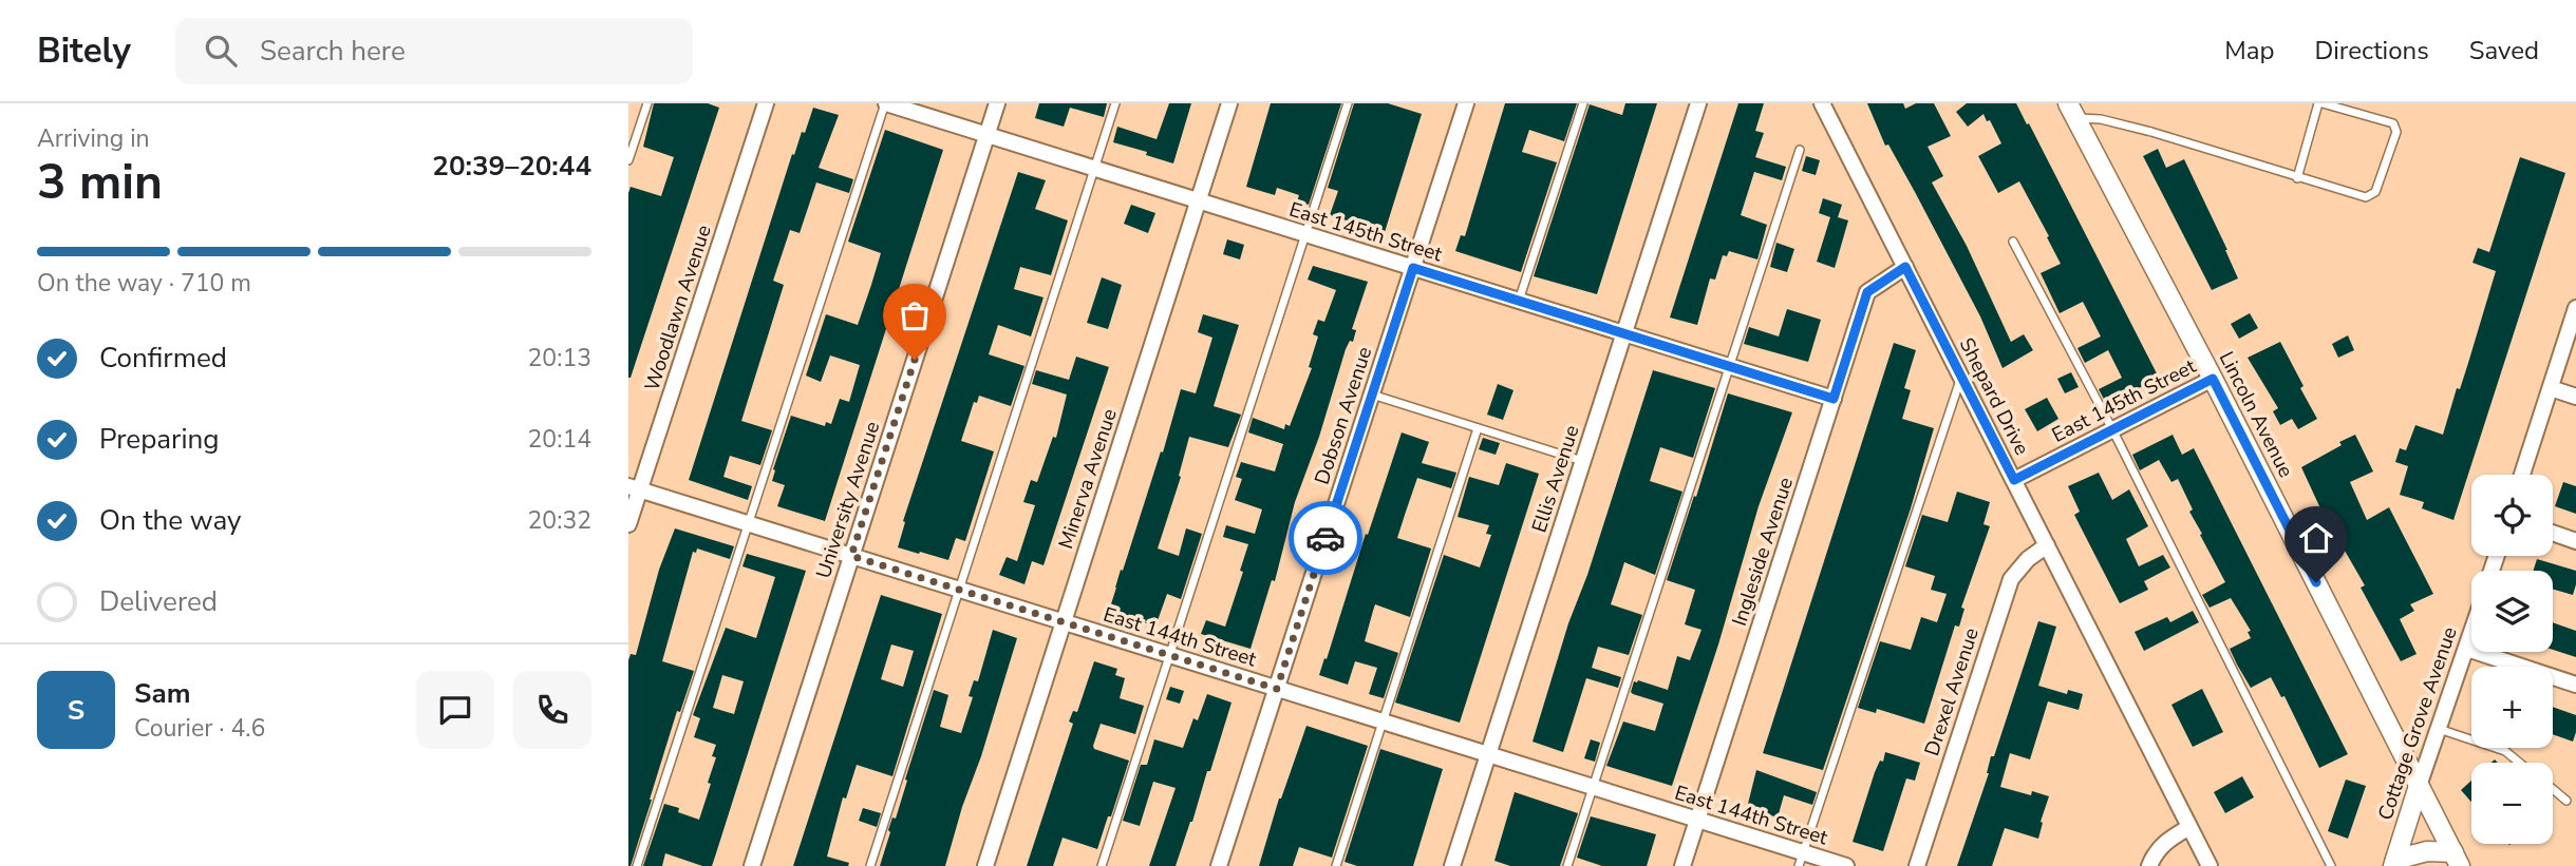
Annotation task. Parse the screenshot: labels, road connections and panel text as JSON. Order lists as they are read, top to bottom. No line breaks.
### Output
{"streets":{"street":["East 145th Street","Woodlawn Avenue","Shepard Drive","Lincoln Avenue","Dobson Avenue","Minerva Avenue","Ellis Avenue","University Avenue","Ingleside Avenue","East 144th Street","Drexel Avenue","Cottage Grove Avenue"]},"crossings":[["East 145th Street","Shepard Drive"],["East 145th Street","Lincoln Avenue"],["East 145th Street","Dobson Avenue"],["East 145th Street","Minerva Avenue"],["East 145th Street","Ellis Avenue"],["East 145th Street","University Avenue"],["East 145th Street","Ingleside Avenue"],["Woodlawn Avenue","East 144th Street"],["Shepard Drive","Ingleside Avenue"],["Shepard Drive","Drexel Avenue"],["Lincoln Avenue","Cottage Grove Avenue"],["Dobson Avenue","East 144th Street"],["Minerva Avenue","East 144th Street"],["Ellis Avenue","East 144th Street"],["University Avenue","East 144th Street"],["Ingleside Avenue","East 144th Street"]],"page":{"header":"Bitely","search":"Search here","nav":["Map","Directions","Saved"],"heading":["3 min","Arriving in","20:39–20:44"],"panel":["Sam","Courier · 4.6"],"bar":"On the way · 710 m","list":[["Confirmed","20:13"],["Preparing","20:14"],["On the way","20:32"],"Delivered"],"map_buttons":["+","−"],"round":"S"}}
